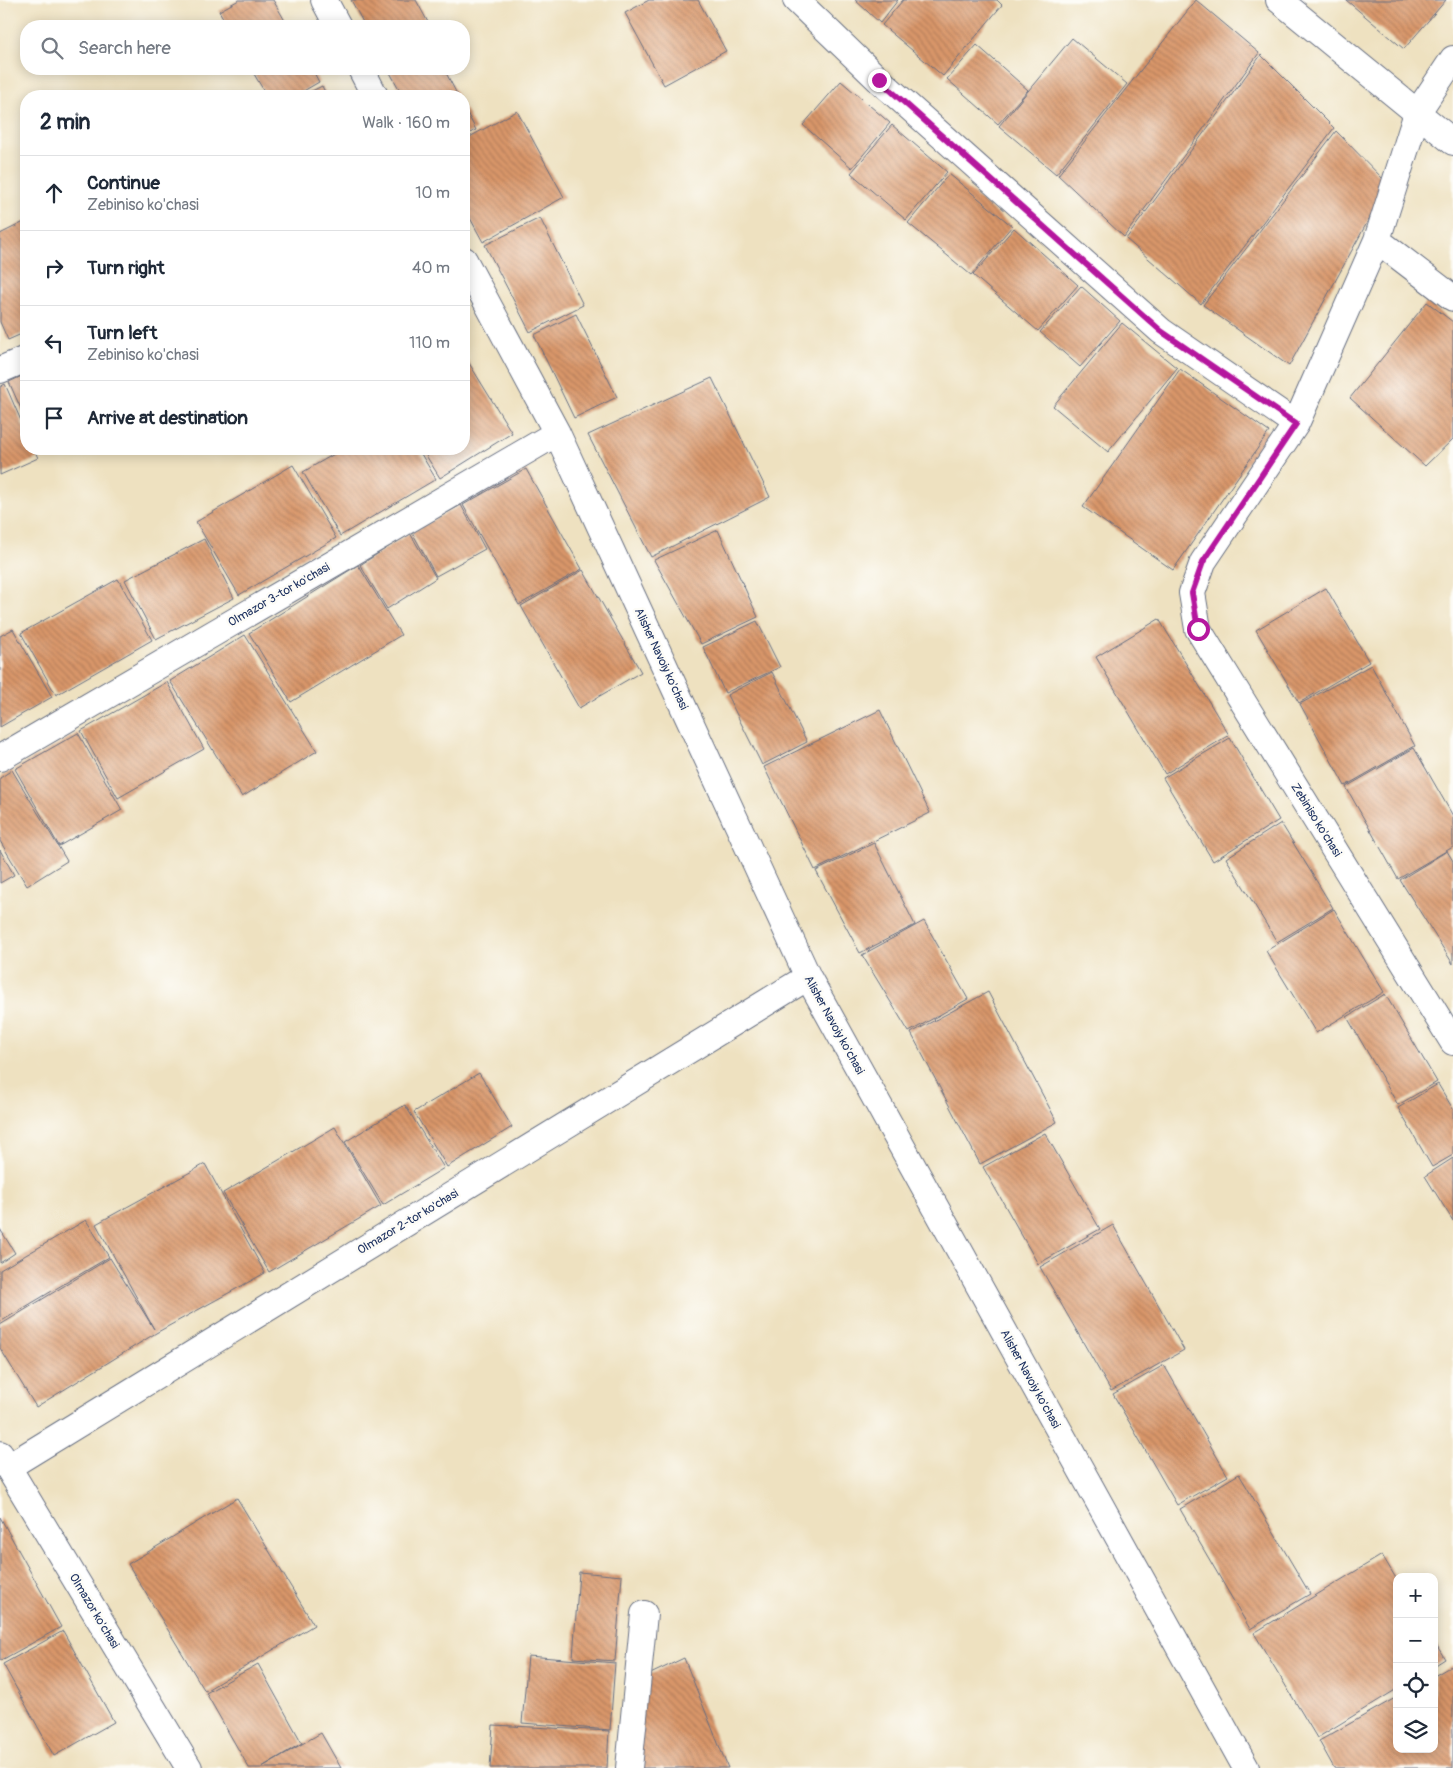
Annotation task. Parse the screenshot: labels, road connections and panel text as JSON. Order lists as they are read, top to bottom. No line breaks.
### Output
{"streets":{"street":["Olmazor 3-tor ko'chasi","Alisher Navoiy ko'chasi","Zebiniso ko'chasi","Olmazor 2-tor ko'chasi","Olmazor ko'chasi"]},"crossings":[["Olmazor 3-tor ko'chasi","Alisher Navoiy ko'chasi"],["Alisher Navoiy ko'chasi","Olmazor 2-tor ko'chasi"],["Olmazor 2-tor ko'chasi","Olmazor ko'chasi"]],"page":{"search":"Search here","heading":["2 min","Walk · 160 m"],"list":[["Continue","Zebiniso ko'chasi","10 m"],["Turn right","40 m"],["Turn left","Zebiniso ko'chasi","110 m"],"Arrive at destination"],"map_buttons":["+","−"]}}
